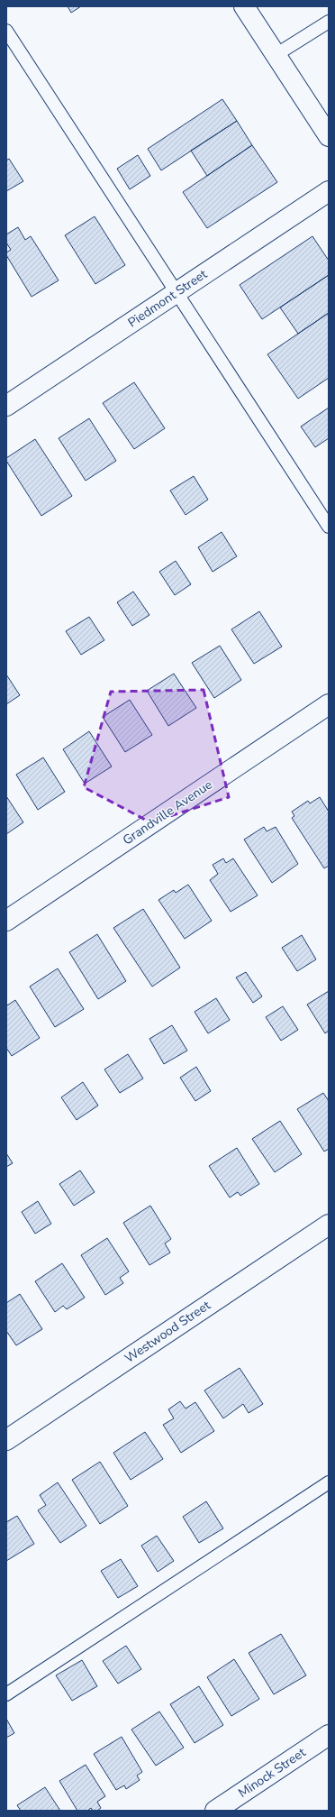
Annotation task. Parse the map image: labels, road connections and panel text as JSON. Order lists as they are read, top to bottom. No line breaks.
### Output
{"streets":{"street":["Piedmont Street","Grandville Avenue","Westwood Street","Minock Street"]}}
